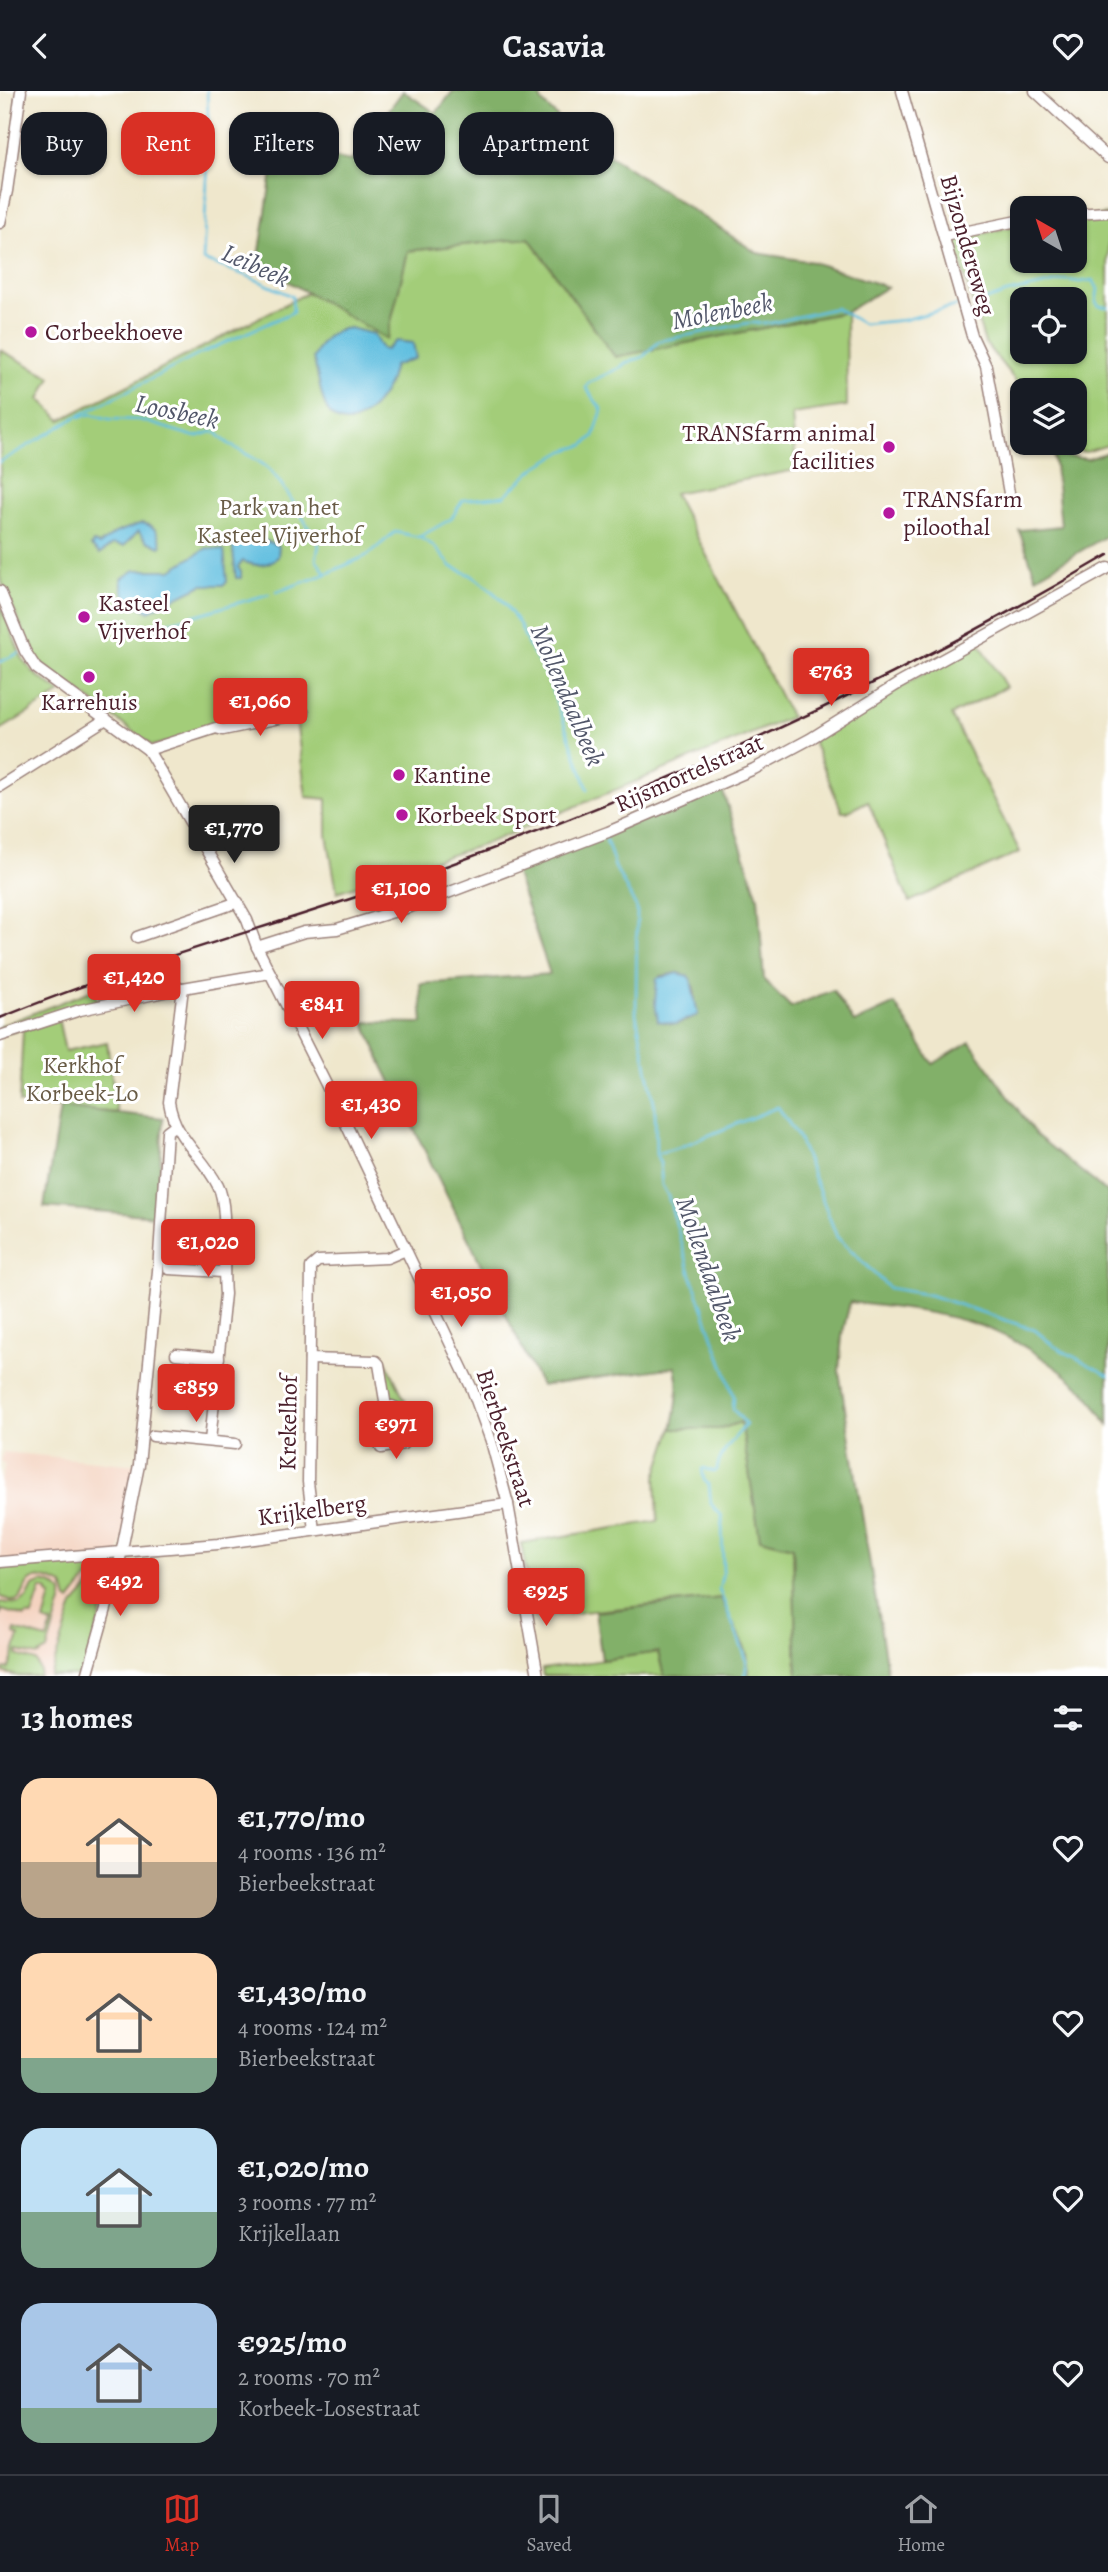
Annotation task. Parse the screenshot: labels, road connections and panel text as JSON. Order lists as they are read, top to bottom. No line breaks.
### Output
{"streets":{"street":["Bijzondereweg","Rijsmortelstraat","Krekelhof","Bierbeekstraat","Krijkelberg"]},"crossings":[["Rijsmortelstraat","Bierbeekstraat"],["Krekelhof","Bierbeekstraat"],["Krekelhof","Krijkelberg"],["Bierbeekstraat","Krijkelberg"]],"water":["Leibeek","Molenbeek","Loosbeek","Mollendaalbeek"],"parks":["Park van het Kasteel Vijverhof","Kerkhof Korbeek-Lo"],"places":["Corbeekhoeve","TRANSfarm animal facilities","TRANSfarm piloothal","Kasteel Vijverhof","Karrehuis","Kantine","Korbeek Sport"],"north":"top left","page":{"header":"Casavia","chip":["Buy","Rent","Filters","New","Apartment"],"price":["€763","€1,060","€1,770","€1,100","€1,420","€841","€1,430","€1,020","€1,050","€859","€971","€492","€925"],"heading":"13 homes","list":[{"name":"€1,770/mo","note":"4 rooms · 136 m² · Bierbeekstraat"},{"name":"€1,430/mo","note":"4 rooms · 124 m² · Bierbeekstraat"},{"name":"€1,020/mo","note":"3 rooms · 77 m² · Krijkellaan"},{"name":"€925/mo","note":"2 rooms · 70 m² · Korbeek-Losestraat"}],"tabs":["Map","Saved","Home"]}}
